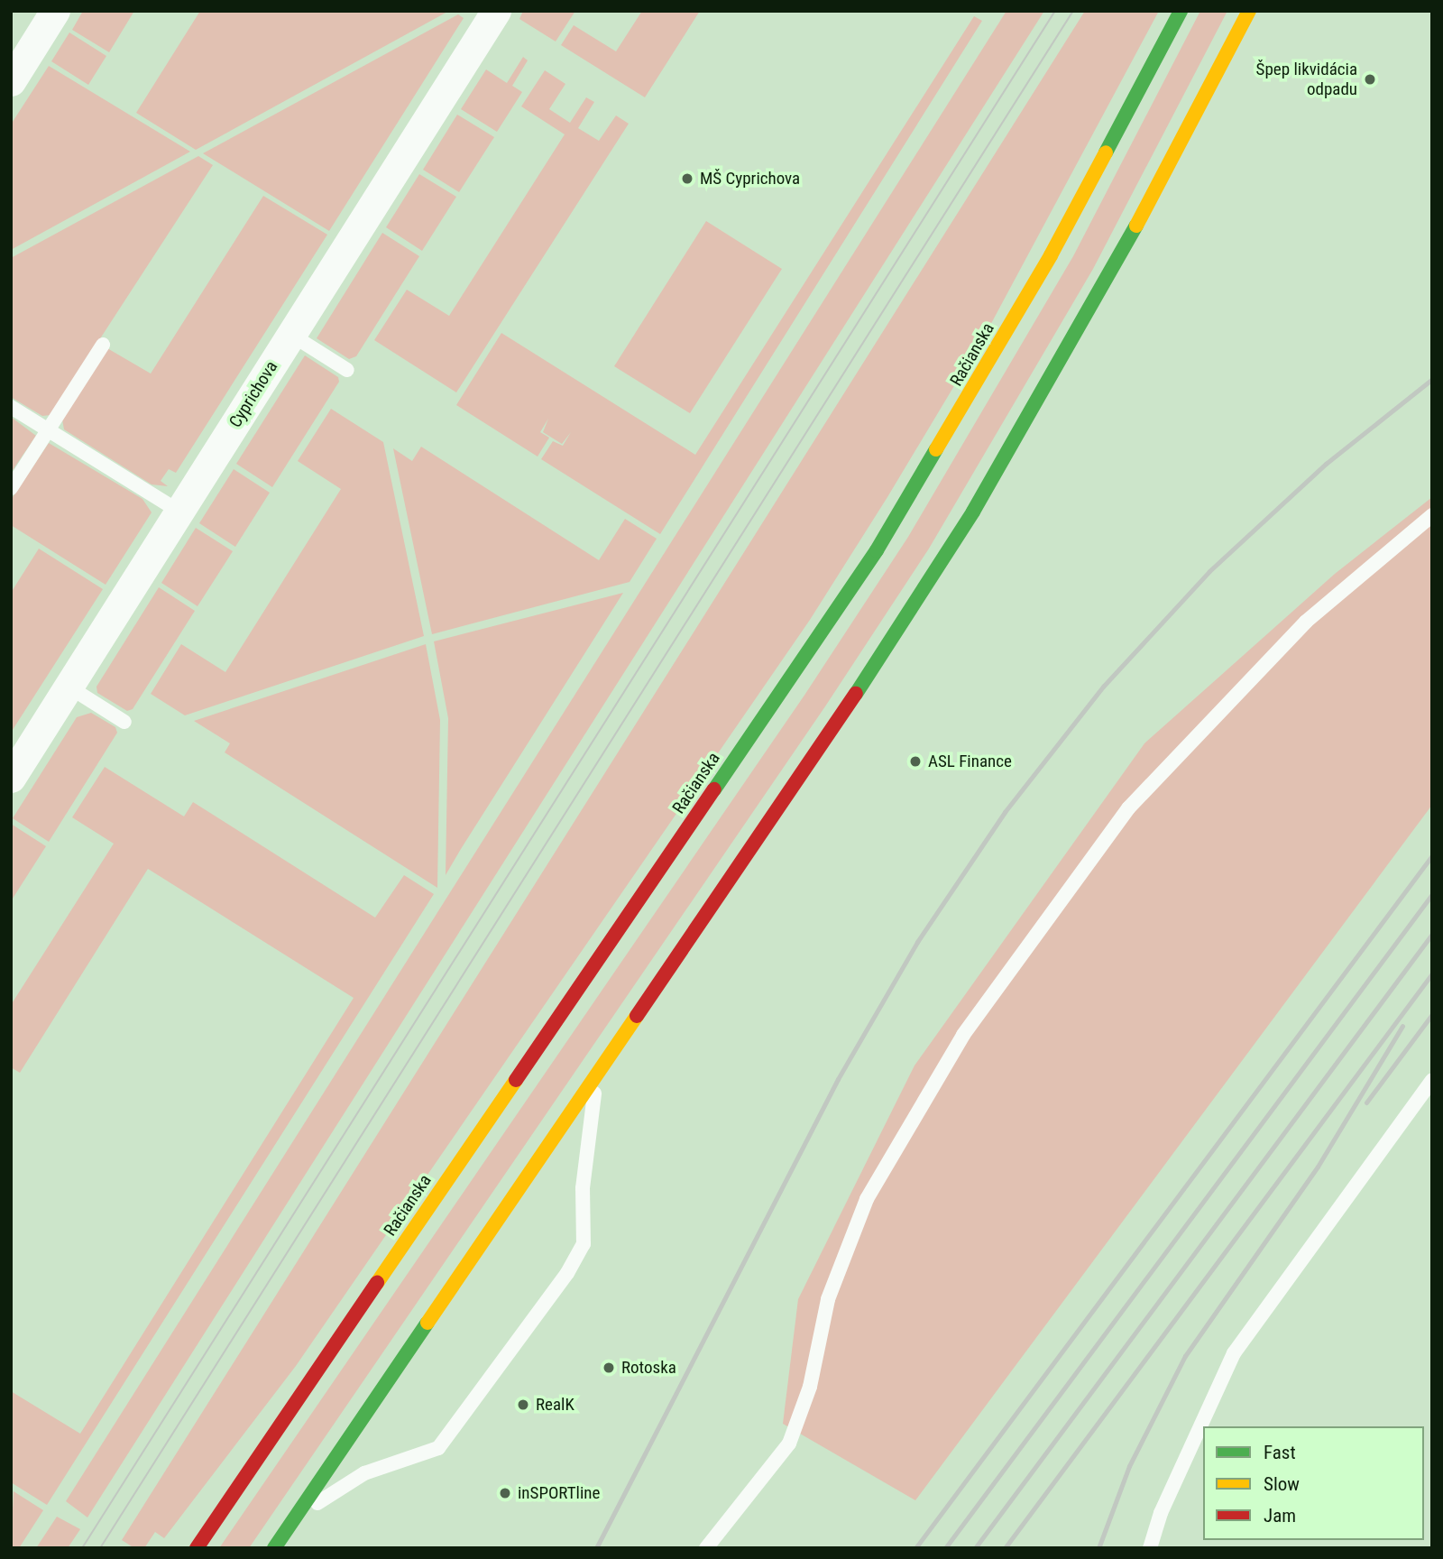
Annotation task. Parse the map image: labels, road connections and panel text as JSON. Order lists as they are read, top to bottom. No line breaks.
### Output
{"streets":{"main road":["Račianska"],"street":["Cyprichova"]},"places":["Špep likvidácia odpadu","MŠ Cyprichova","ASL Finance","Rotoska","RealK","inSPORTline"],"legend":["Fast","Slow","Jam"]}
